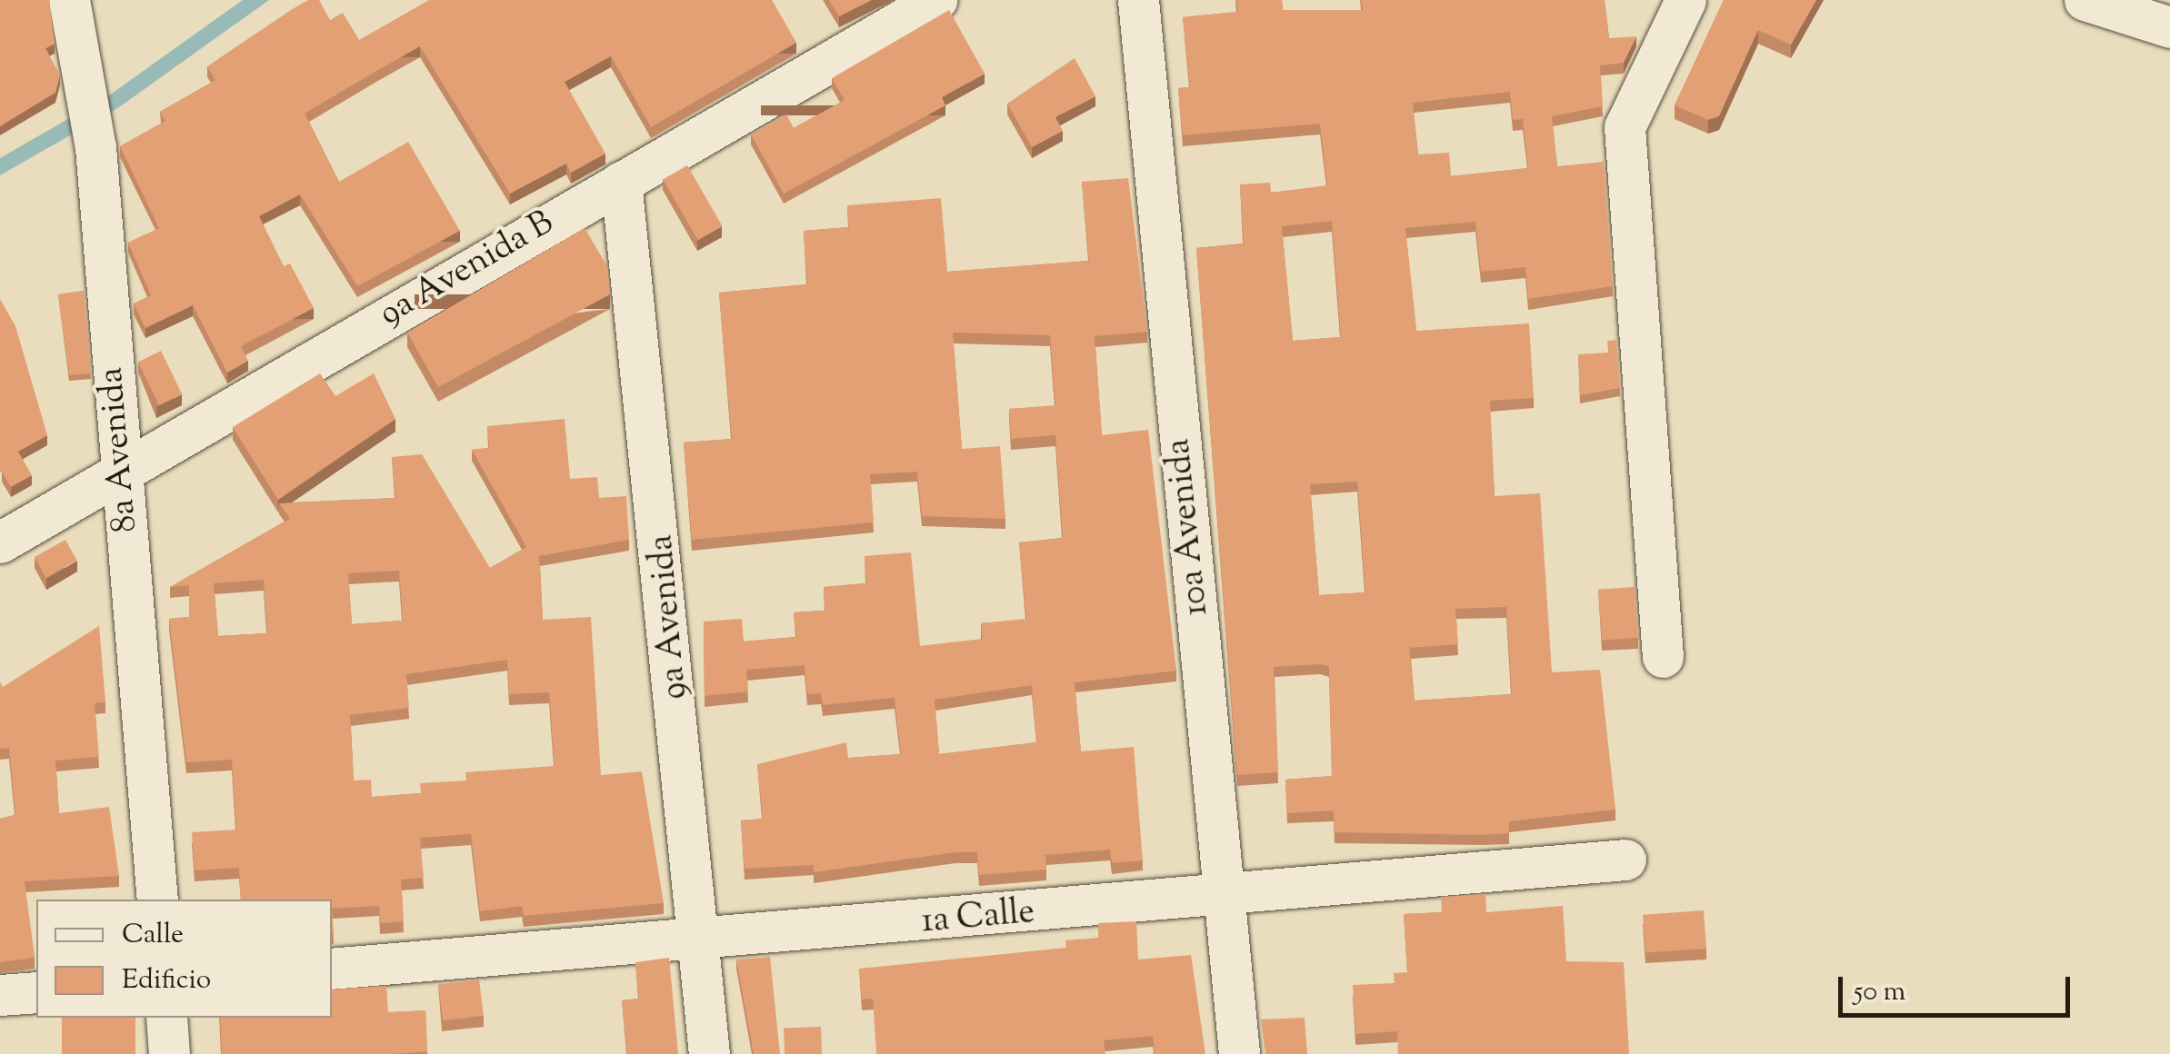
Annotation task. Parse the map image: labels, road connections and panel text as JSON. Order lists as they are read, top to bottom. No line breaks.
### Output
{"streets":{"street":["9a Avenida B","8a Avenida","10a Avenida","9a Avenida","1a Calle"]},"crossings":[["9a Avenida B","8a Avenida"],["9a Avenida B","9a Avenida"],["10a Avenida","1a Calle"],["9a Avenida","1a Calle"]],"legend":["Calle","Edificio"],"scale_bar":"50 m"}
